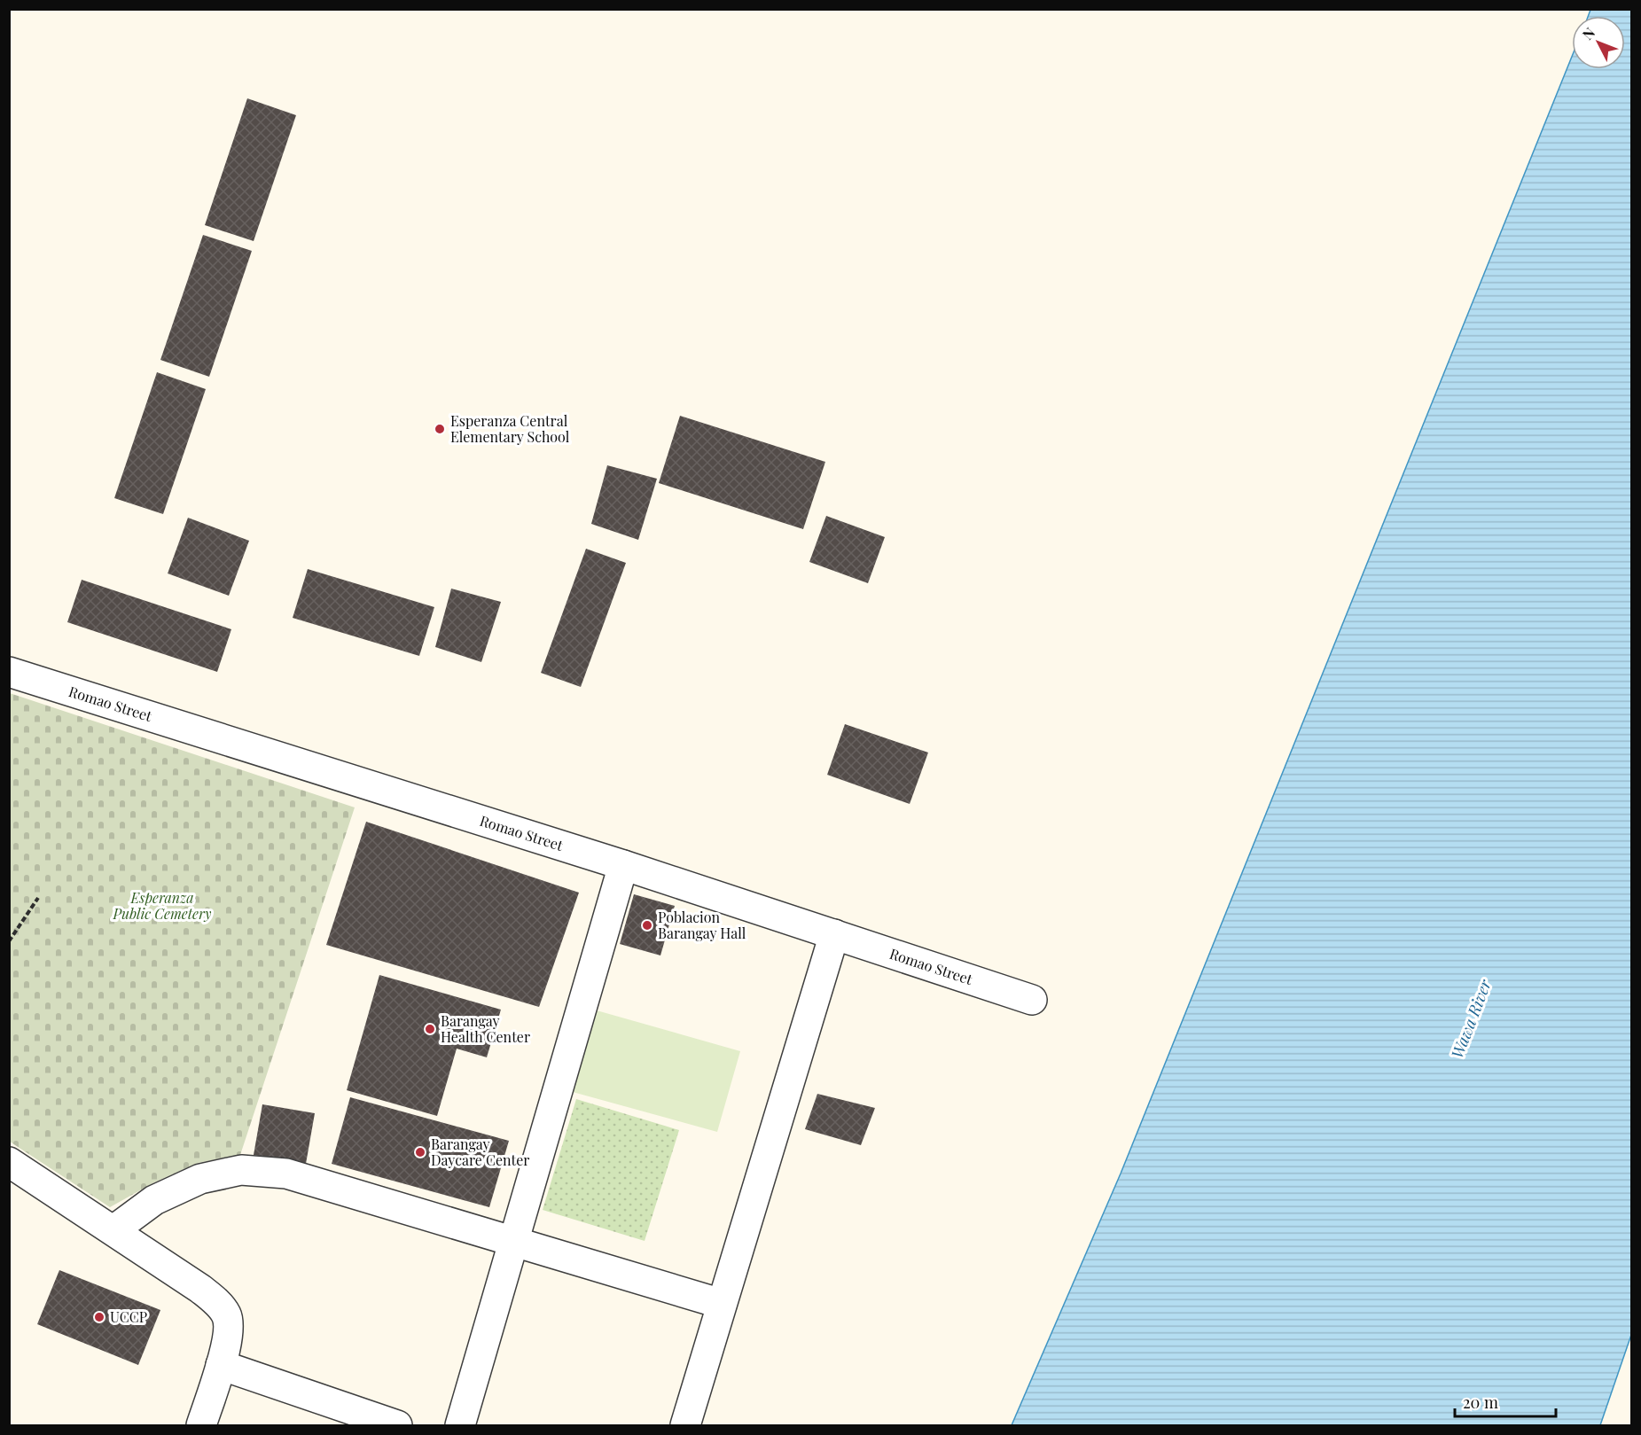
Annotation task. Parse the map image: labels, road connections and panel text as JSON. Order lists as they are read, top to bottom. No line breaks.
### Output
{"streets":{"street":["Romao Street"]},"water":["Wawa River"],"parks":["Esperanza Public Cemetery"],"places":["Esperanza Central Elementary School","Poblacion Barangay Hall","Barangay Health Center","Barangay Daycare Center","UCCP"],"scale_bar":"20 m","north":"top left"}
